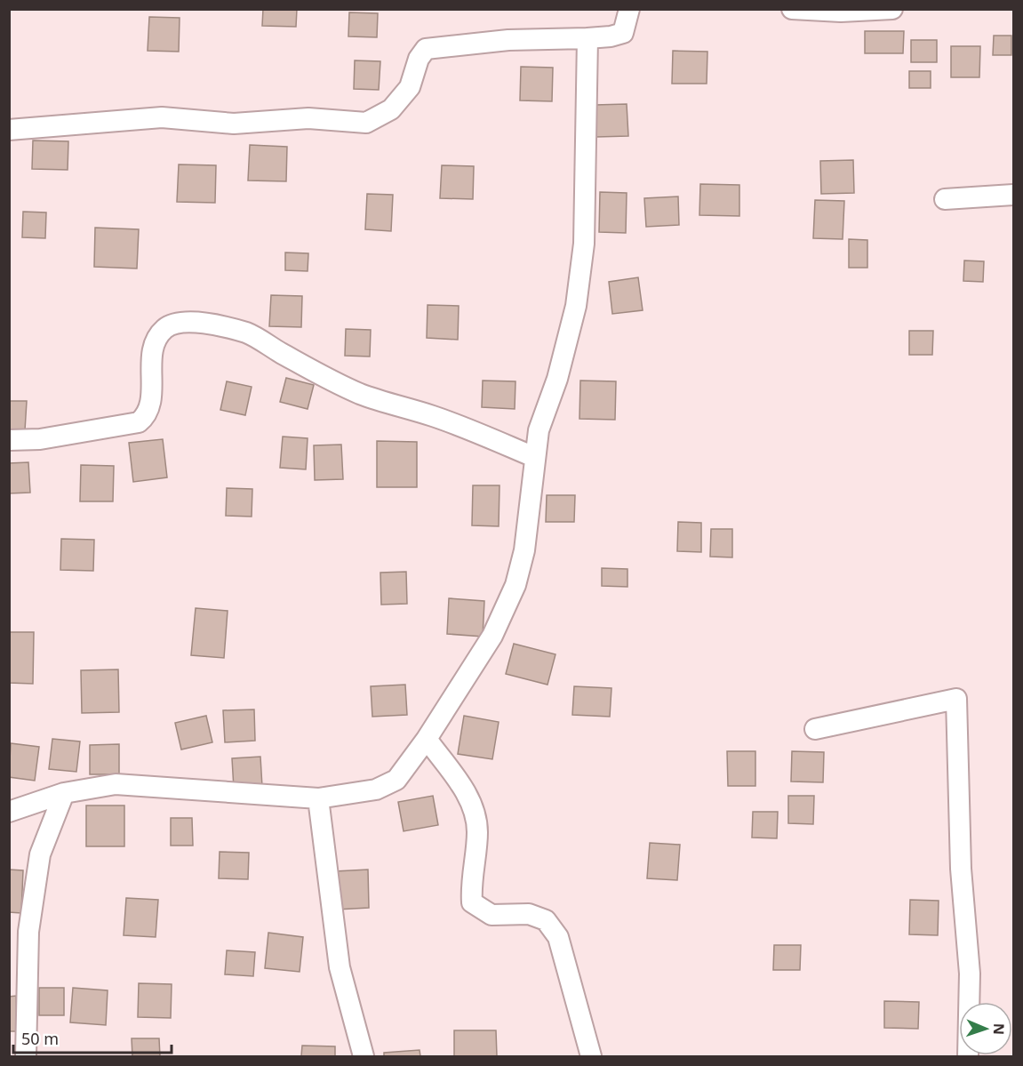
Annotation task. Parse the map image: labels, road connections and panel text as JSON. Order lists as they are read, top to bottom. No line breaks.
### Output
{"scale_bar":"50 m","north":"right"}
